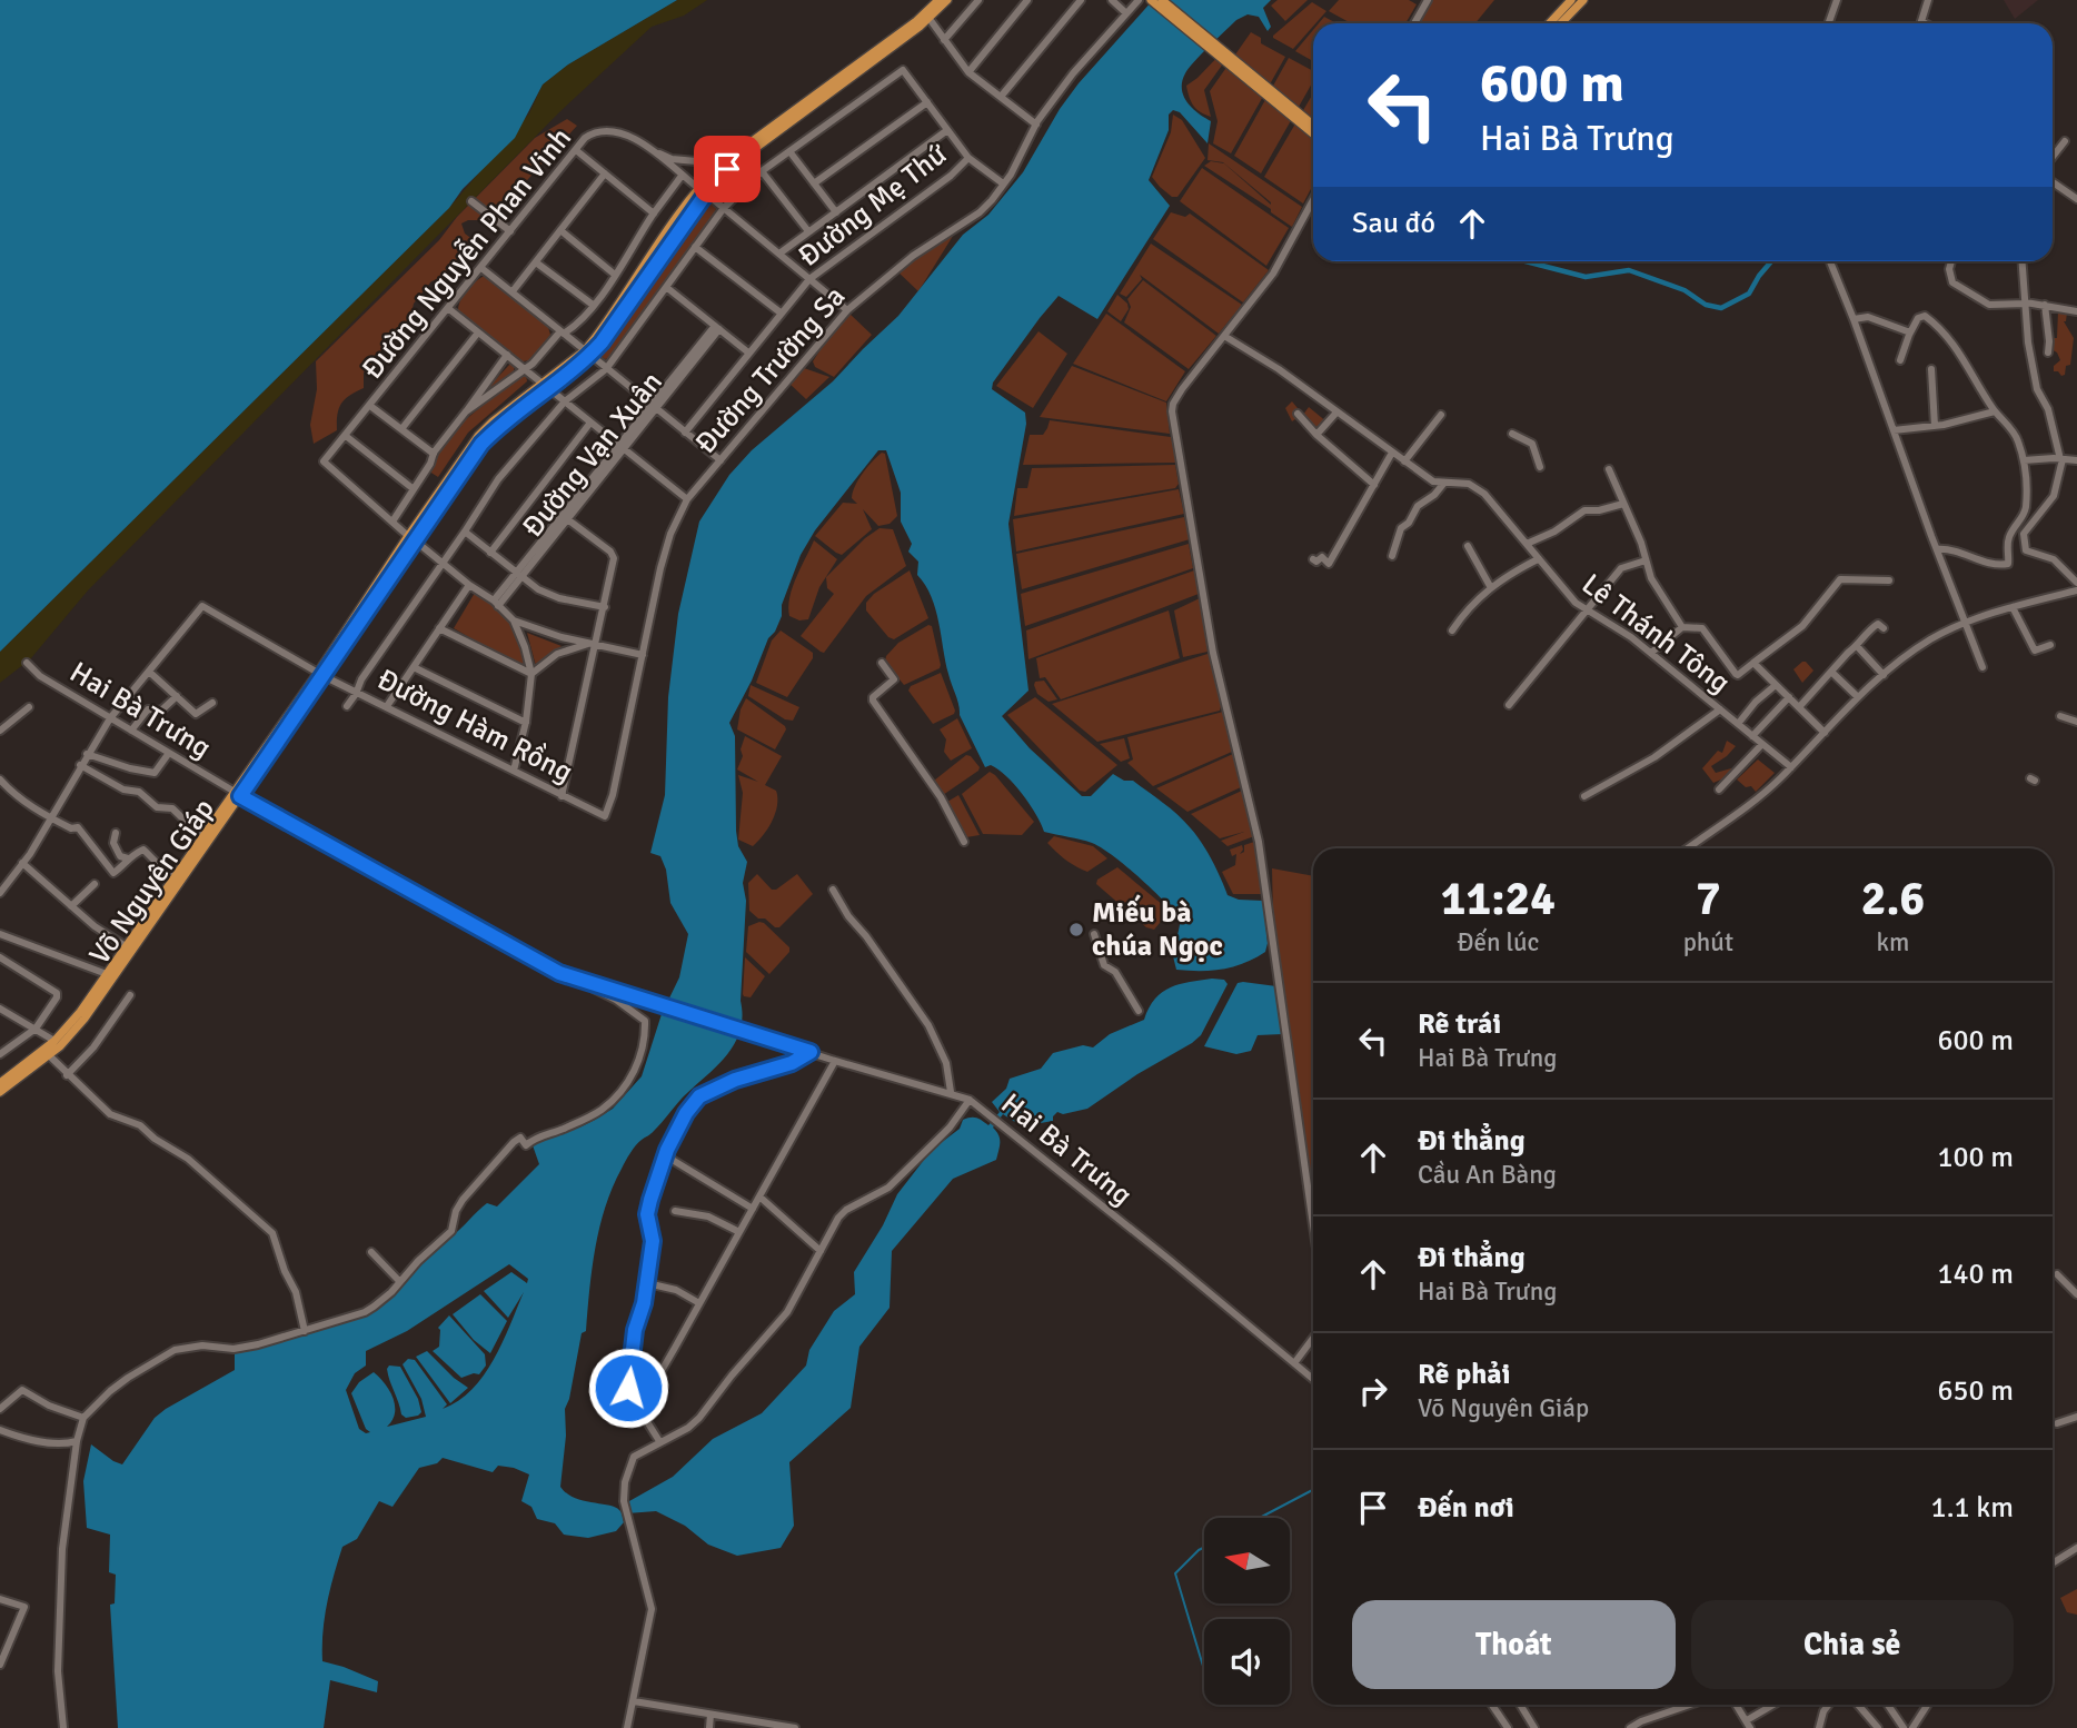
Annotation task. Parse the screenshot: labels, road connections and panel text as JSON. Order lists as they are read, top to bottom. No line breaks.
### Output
{"streets":{"main road":["Võ Nguyên Giáp"],"street":["Đường Mẹ Thứ","Đường Nguyễn Phan Vinh","Đường Trường Sa","Đường Vạn Xuân","Lê Thánh Tông","Hai Bà Trưng","Đường Hàm Rồng"]},"crossings":[["Đường Mẹ Thứ","Đường Nguyễn Phan Vinh"],["Đường Nguyễn Phan Vinh","Đường Trường Sa"],["Đường Nguyễn Phan Vinh","Võ Nguyên Giáp"],["Đường Trường Sa","Đường Hàm Rồng"],["Hai Bà Trưng","Võ Nguyên Giáp"],["Đường Hàm Rồng","Võ Nguyên Giáp"]],"places":["Miếu bà chúa Ngọc"],"north":"left","page":{"turn":["600 m","Hai Bà Trưng"],"then":"Sau đó","eta":["11:24","Đến lúc","7","phút","2.6","km"],"list":[{"name":"Rẽ trái","note":"Hai Bà Trưng","value":"600 m"},{"name":"Đi thẳng","note":"Cầu An Bàng","value":"100 m"},{"name":"Đi thẳng","note":"Hai Bà Trưng","value":"140 m"},{"name":"Rẽ phải","note":"Võ Nguyên Giáp","value":"650 m"},{"name":"Đến nơi","value":"1.1 km"}],"buttons":["Thoát","Chia sẻ"]}}
